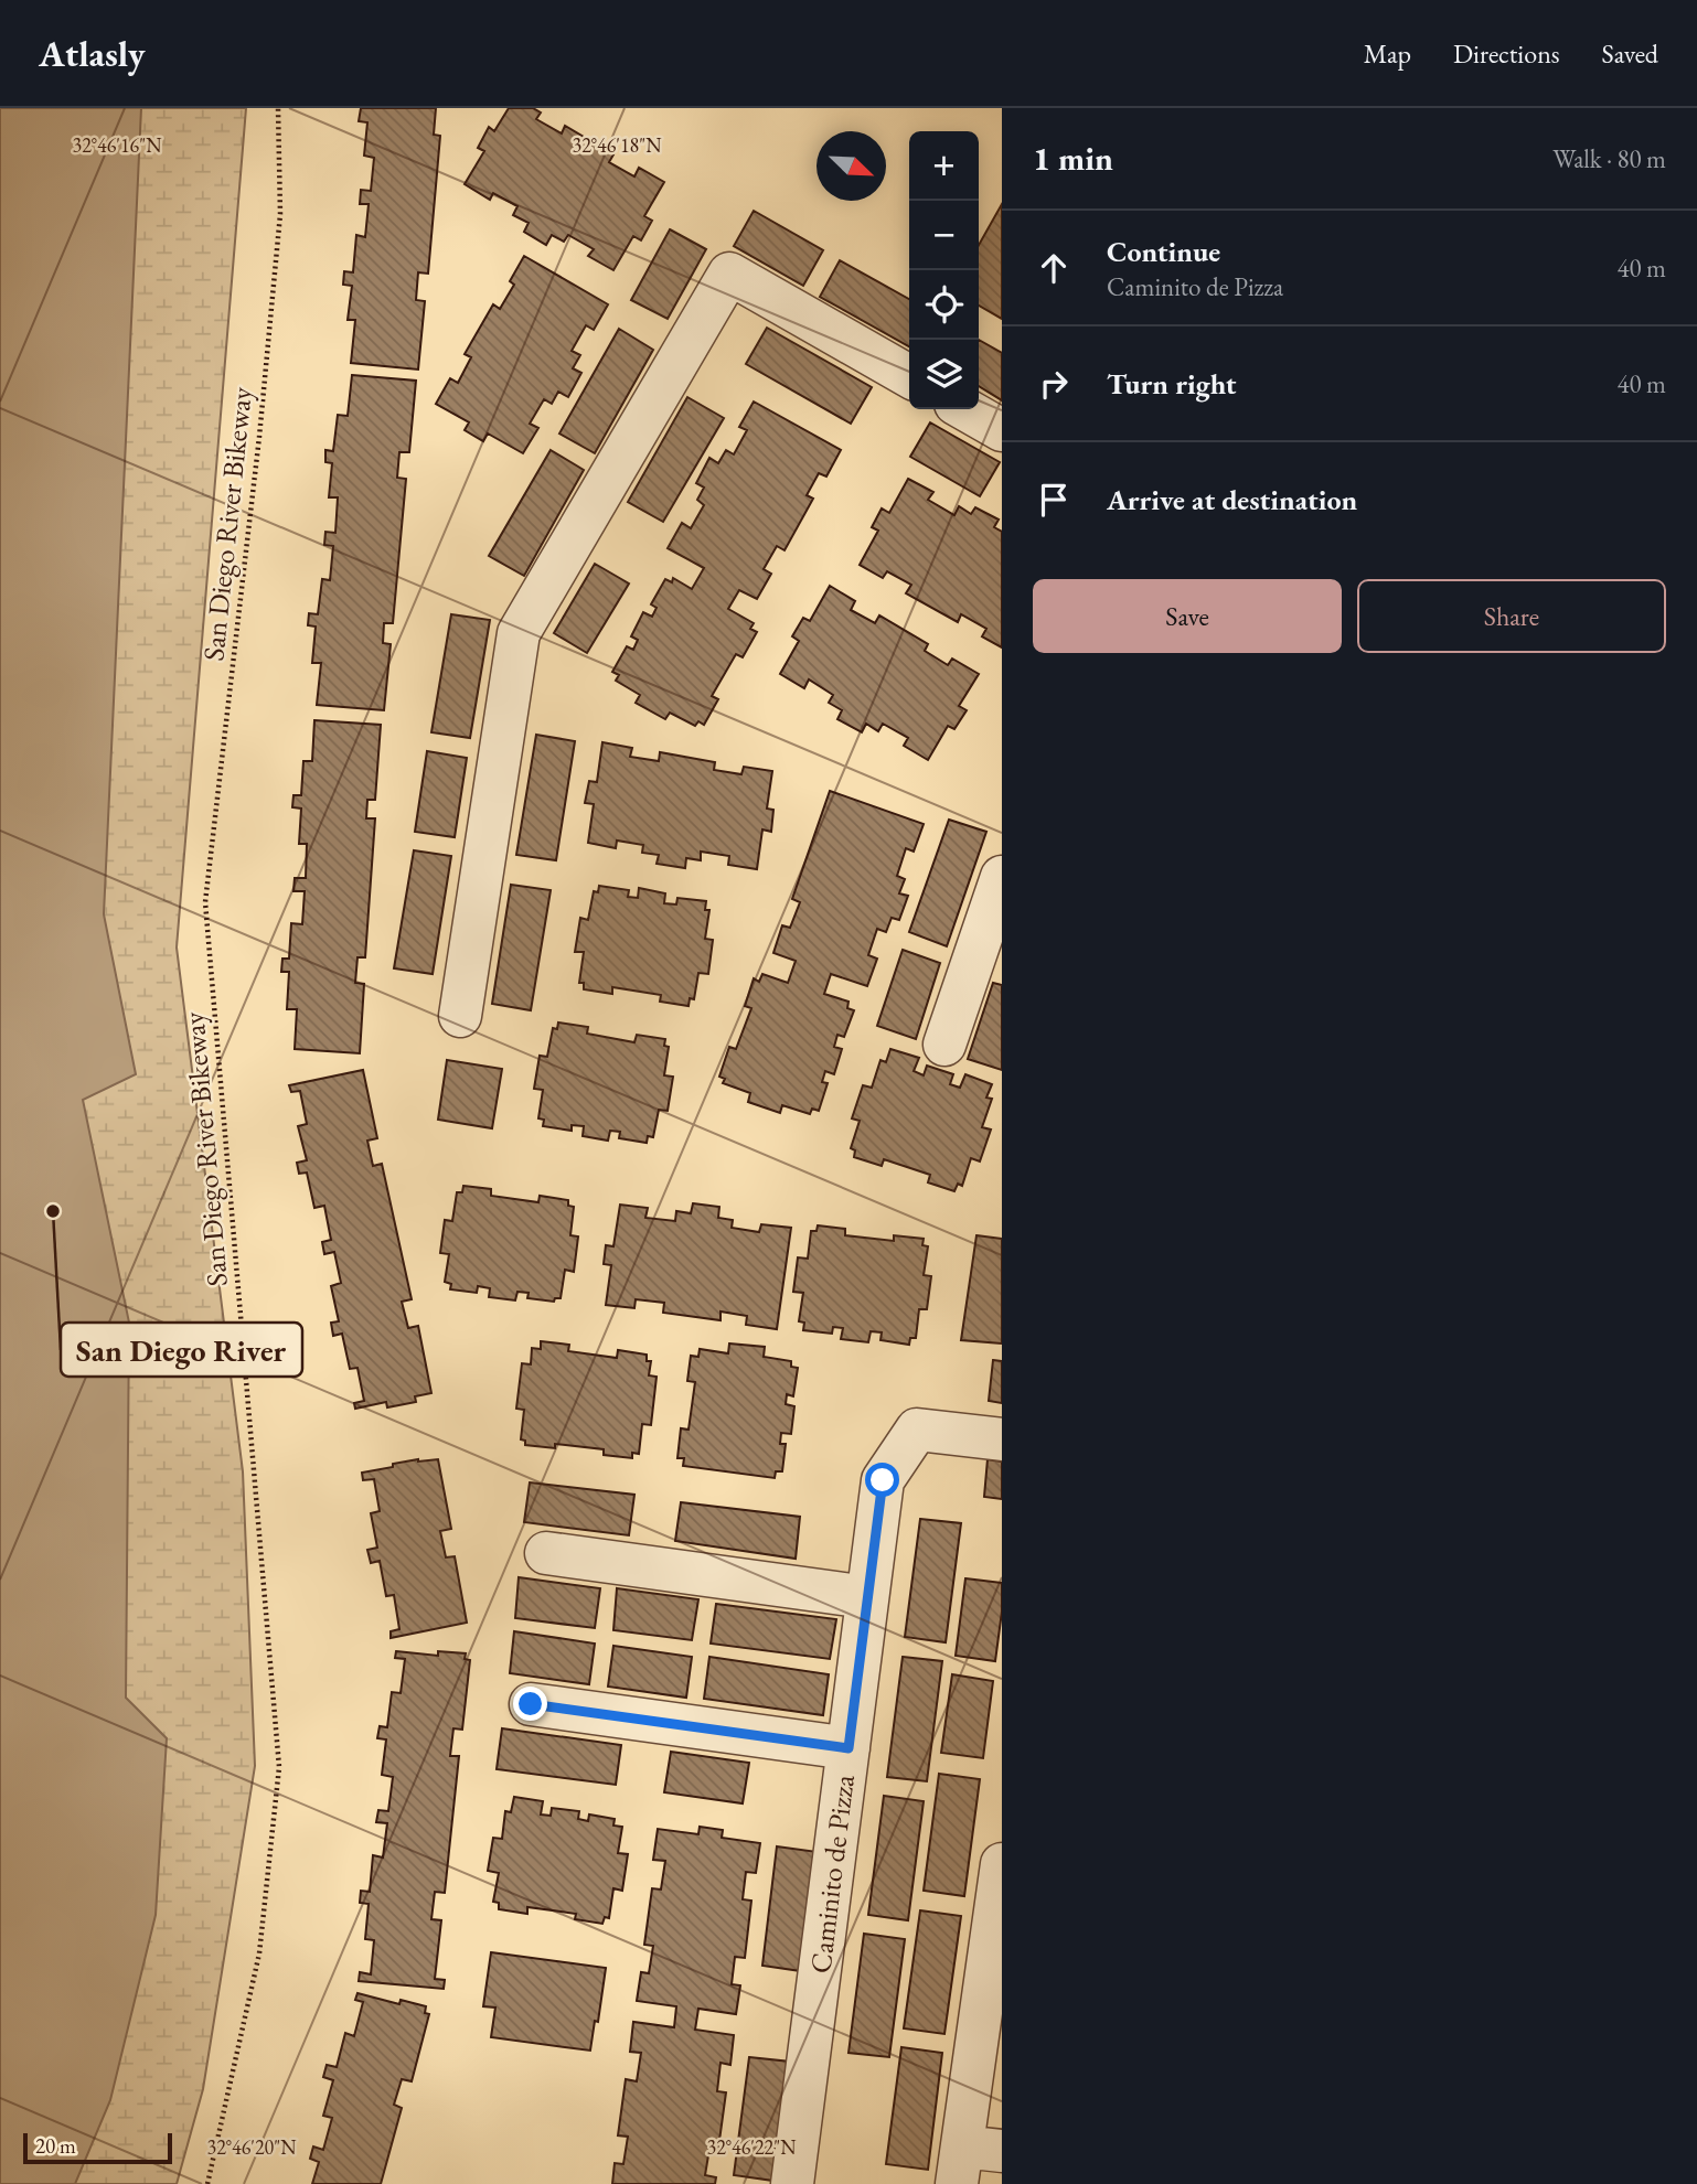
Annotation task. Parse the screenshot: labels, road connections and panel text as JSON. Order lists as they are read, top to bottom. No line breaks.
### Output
{"streets":{"street":["Caminito de Pizza"],"path":["San Diego River Bikeway"]},"places":["San Diego River"],"scale_bar":"20 m","north":"bottom right","page":{"header":"Atlasly","nav":["Map","Directions","Saved"],"heading":["1 min","Walk · 80 m"],"map_buttons":["+","−"],"list":[["Continue","Caminito de Pizza","40 m"],["Turn right","40 m"],"Arrive at destination"],"buttons":["Save","Share"],"scale":"20 m"},"coordinates":["32°46'16\"N","32°46'18\"N","32°46'20\"N","32°46'22\"N"]}
